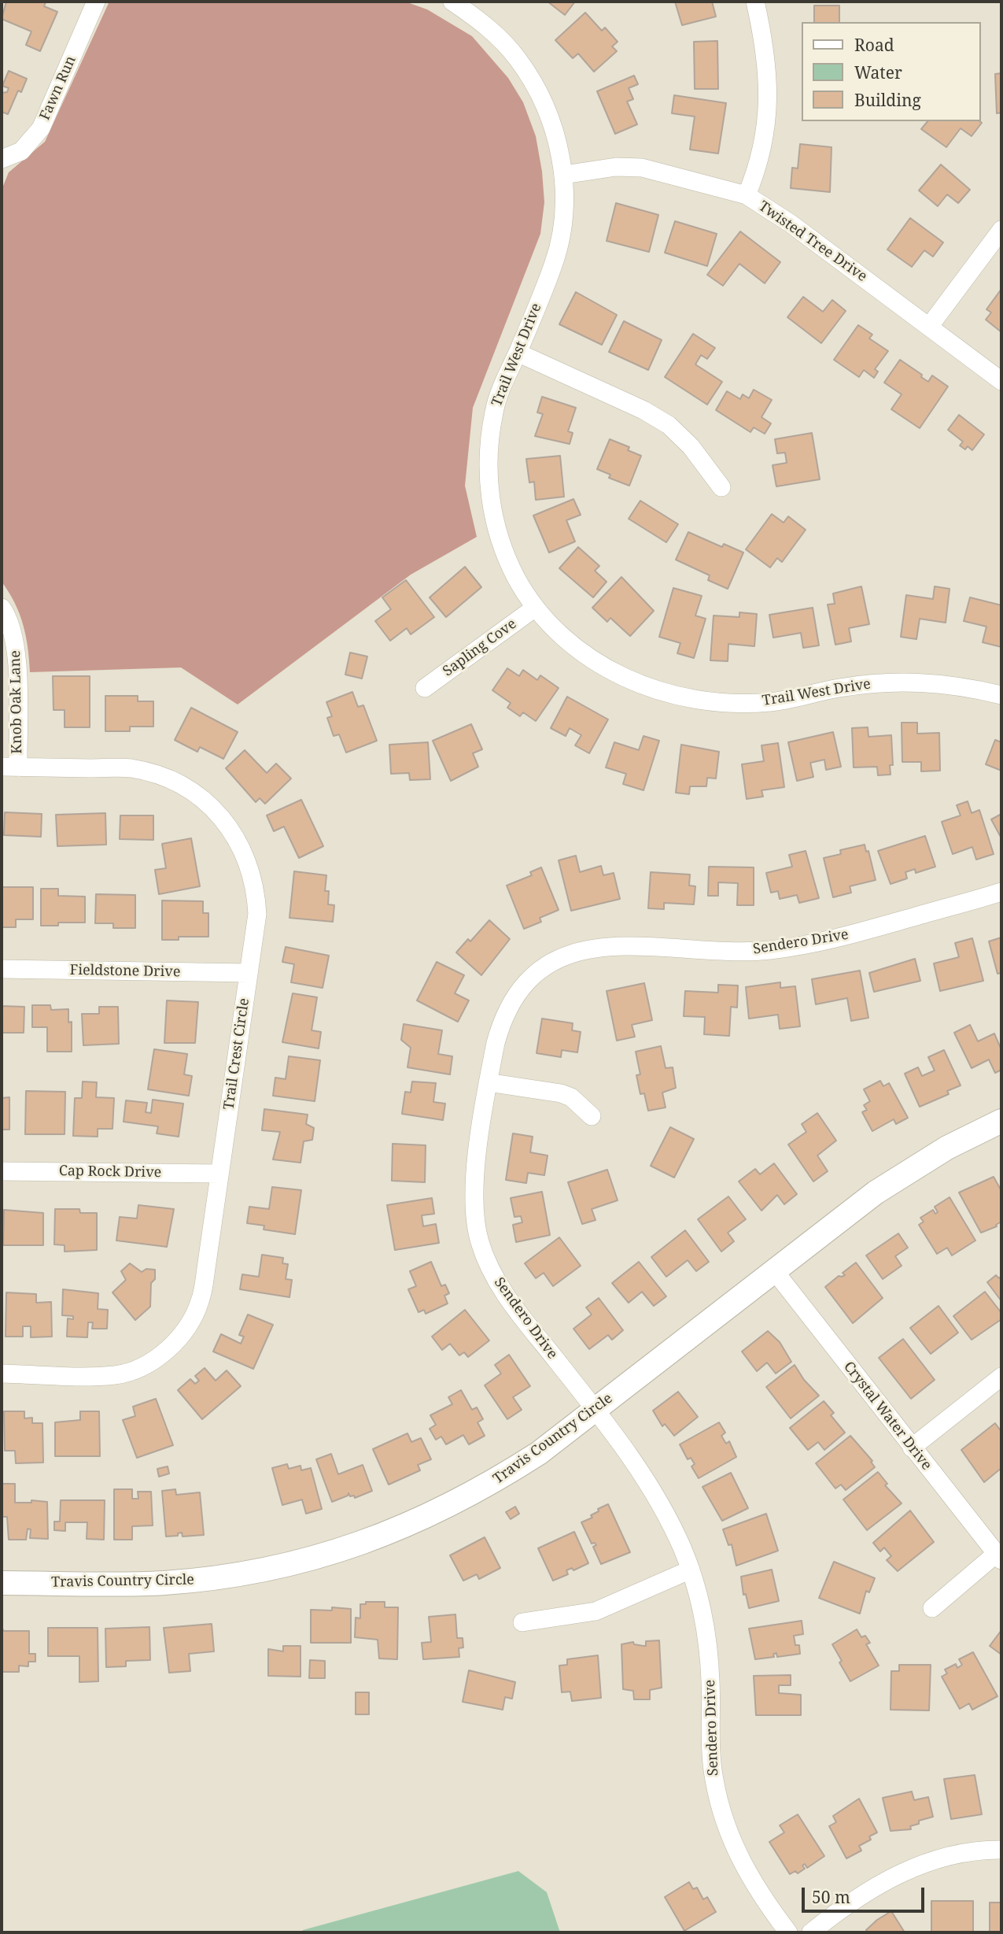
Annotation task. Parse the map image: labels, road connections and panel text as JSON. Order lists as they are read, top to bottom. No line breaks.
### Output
{"streets":{"street":["Fawn Run","Twisted Tree Drive","Trail West Drive","Sapling Cove","Knob Oak Lane","Sendero Drive","Fieldstone Drive","Trail Crest Circle","Cap Rock Drive","Crystal Water Drive","Travis Country Circle"]},"crossings":[["Twisted Tree Drive","Trail West Drive"],["Trail West Drive","Sapling Cove"],["Knob Oak Lane","Trail Crest Circle"],["Sendero Drive","Travis Country Circle"],["Fieldstone Drive","Trail Crest Circle"],["Trail Crest Circle","Cap Rock Drive"],["Crystal Water Drive","Travis Country Circle"]],"legend":["Road","Water","Building"],"scale_bar":"50 m"}
